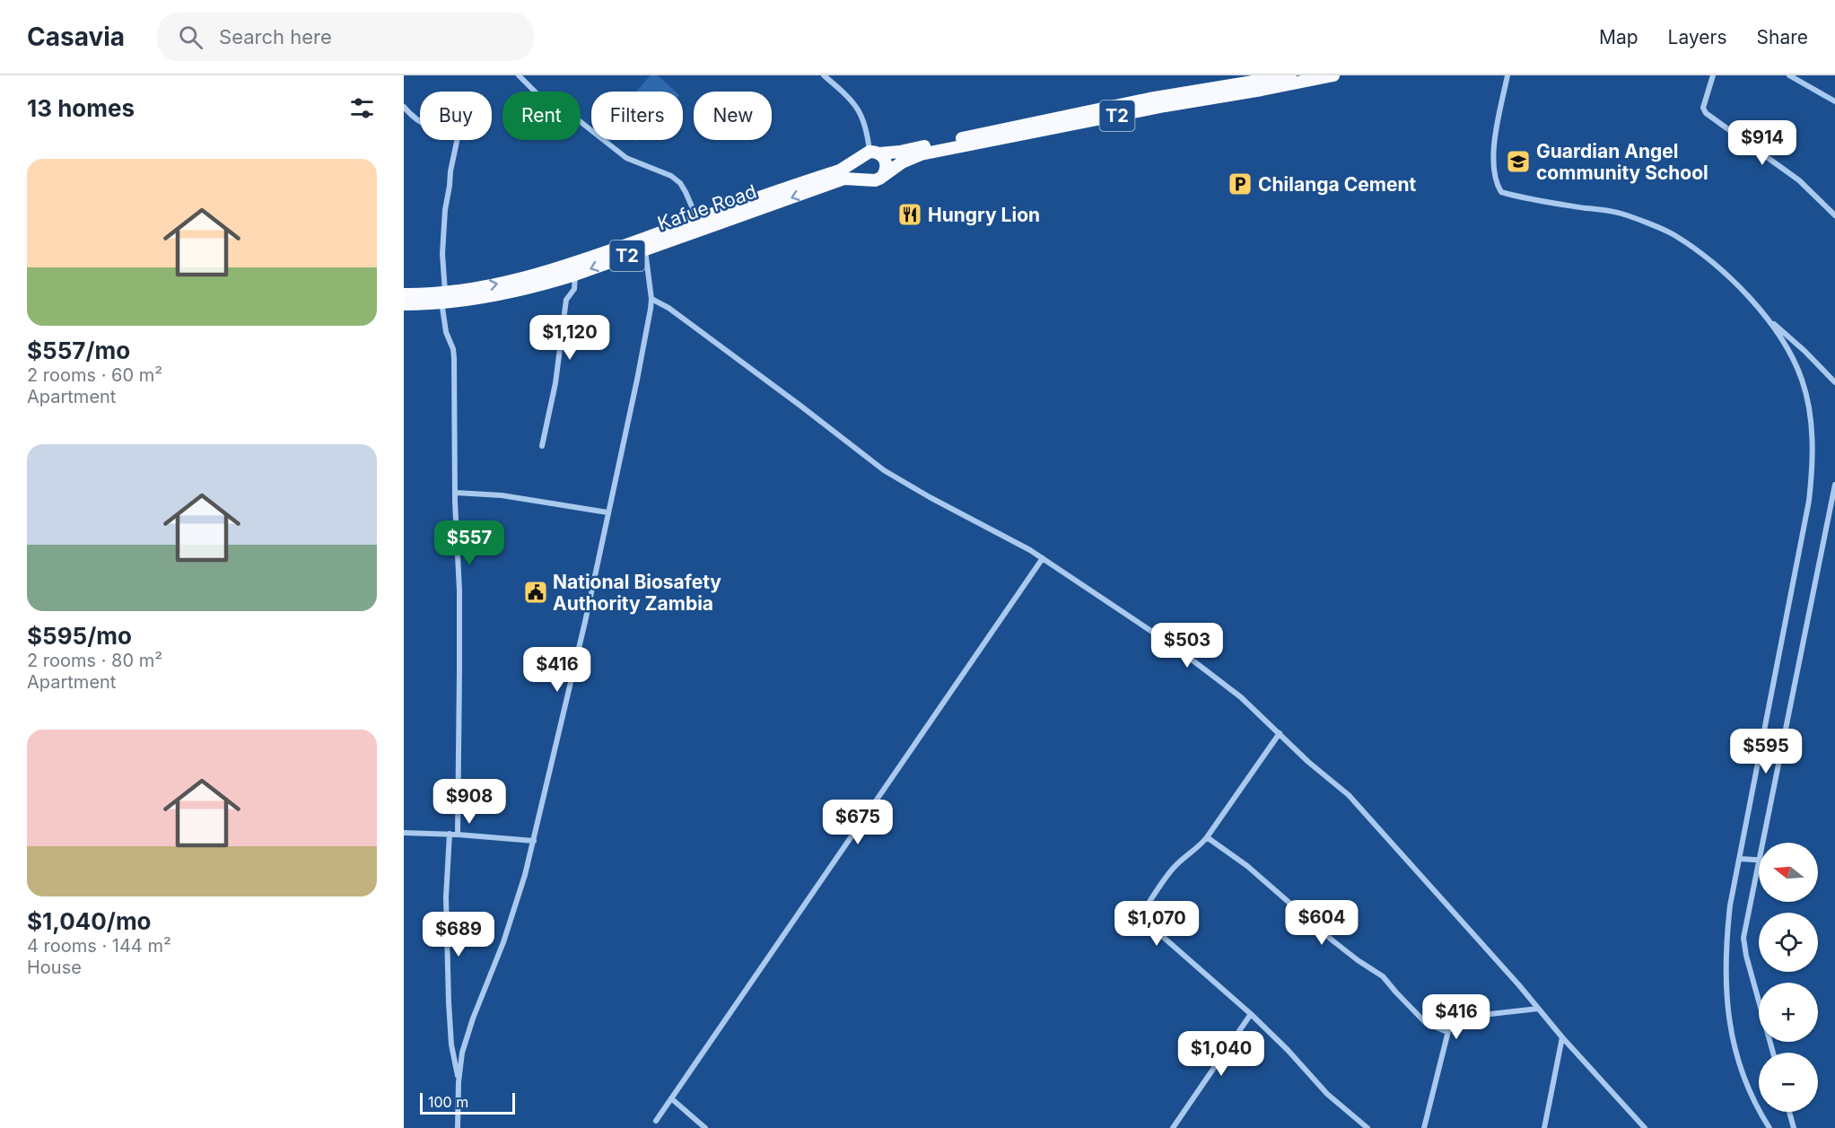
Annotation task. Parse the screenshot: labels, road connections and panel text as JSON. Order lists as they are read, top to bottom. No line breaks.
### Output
{"streets":{"highway":["T2","Kafue Road"]},"crossings":[["T2","Kafue Road"]],"places":{"school or university":["Guardian Angel community School"],"parking":["Chilanga Cement"],"restaurant":["Hungry Lion"],"public building":["National Biosafety Authority Zambia"]},"scale_bar":"100 m","north":"left","page":{"header":"Casavia","search":"Search here","nav":["Map","Layers","Share"],"heading":"13 homes","chip":["Buy","Rent","Filters","New"],"price":["$914","$1,120","$557","$503","$416","$595","$908","$675","$604","$1,070","$689","$416","$1,040"],"list":[{"name":"$557/mo","note":"2 rooms · 60 m² · Apartment"},{"name":"$595/mo","note":"2 rooms · 80 m² · Apartment"},{"name":"$1,040/mo","note":"4 rooms · 144 m² · House"}],"map_buttons":["+","−"],"scale":"100 m"}}
